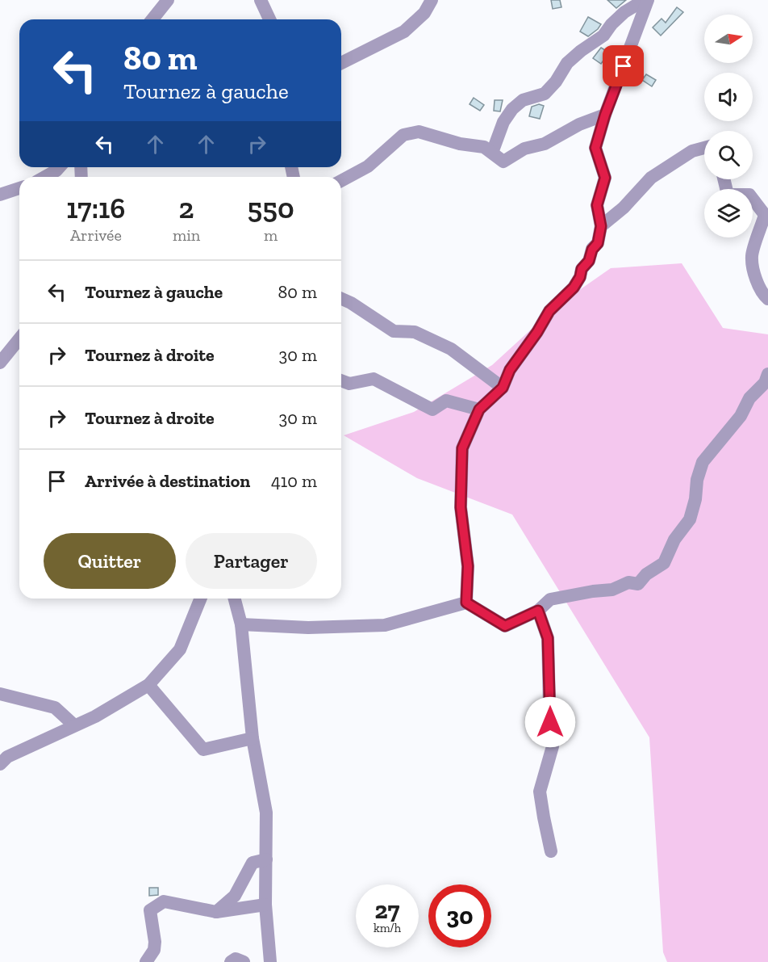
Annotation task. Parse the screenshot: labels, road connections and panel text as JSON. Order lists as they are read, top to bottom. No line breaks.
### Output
{"north":"right","page":{"turn":["80 m","Tournez à gauche"],"eta":["17:16","Arrivée","2","min","550","m"],"list":[{"name":"Tournez à gauche","value":"80 m"},{"name":"Tournez à droite","value":"30 m"},{"name":"Tournez à droite","value":"30 m"},{"name":"Arrivée à destination","value":"410 m"}],"buttons":["Quitter","Partager"],"speed":"27 km/h","limit":"30"}}
